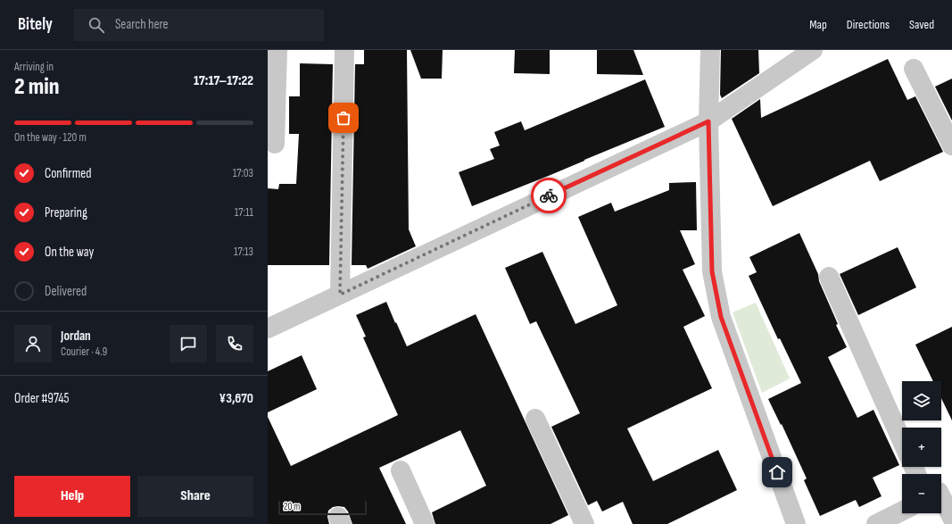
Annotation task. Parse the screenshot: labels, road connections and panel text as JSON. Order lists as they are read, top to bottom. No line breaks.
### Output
{"scale_bar":"20 m","page":{"header":"Bitely","search":"Search here","nav":["Map","Directions","Saved"],"heading":["2 min","Arriving in","17:17–17:22"],"panel":["Jordan","Courier · 4.9","Order #9745","¥3,670"],"bar":"On the way · 120 m","list":[["Confirmed","17:03"],["Preparing","17:11"],["On the way","17:13"],"Delivered"],"map_buttons":["+","−"],"buttons":["Help","Share"],"scale":"20 m"}}
